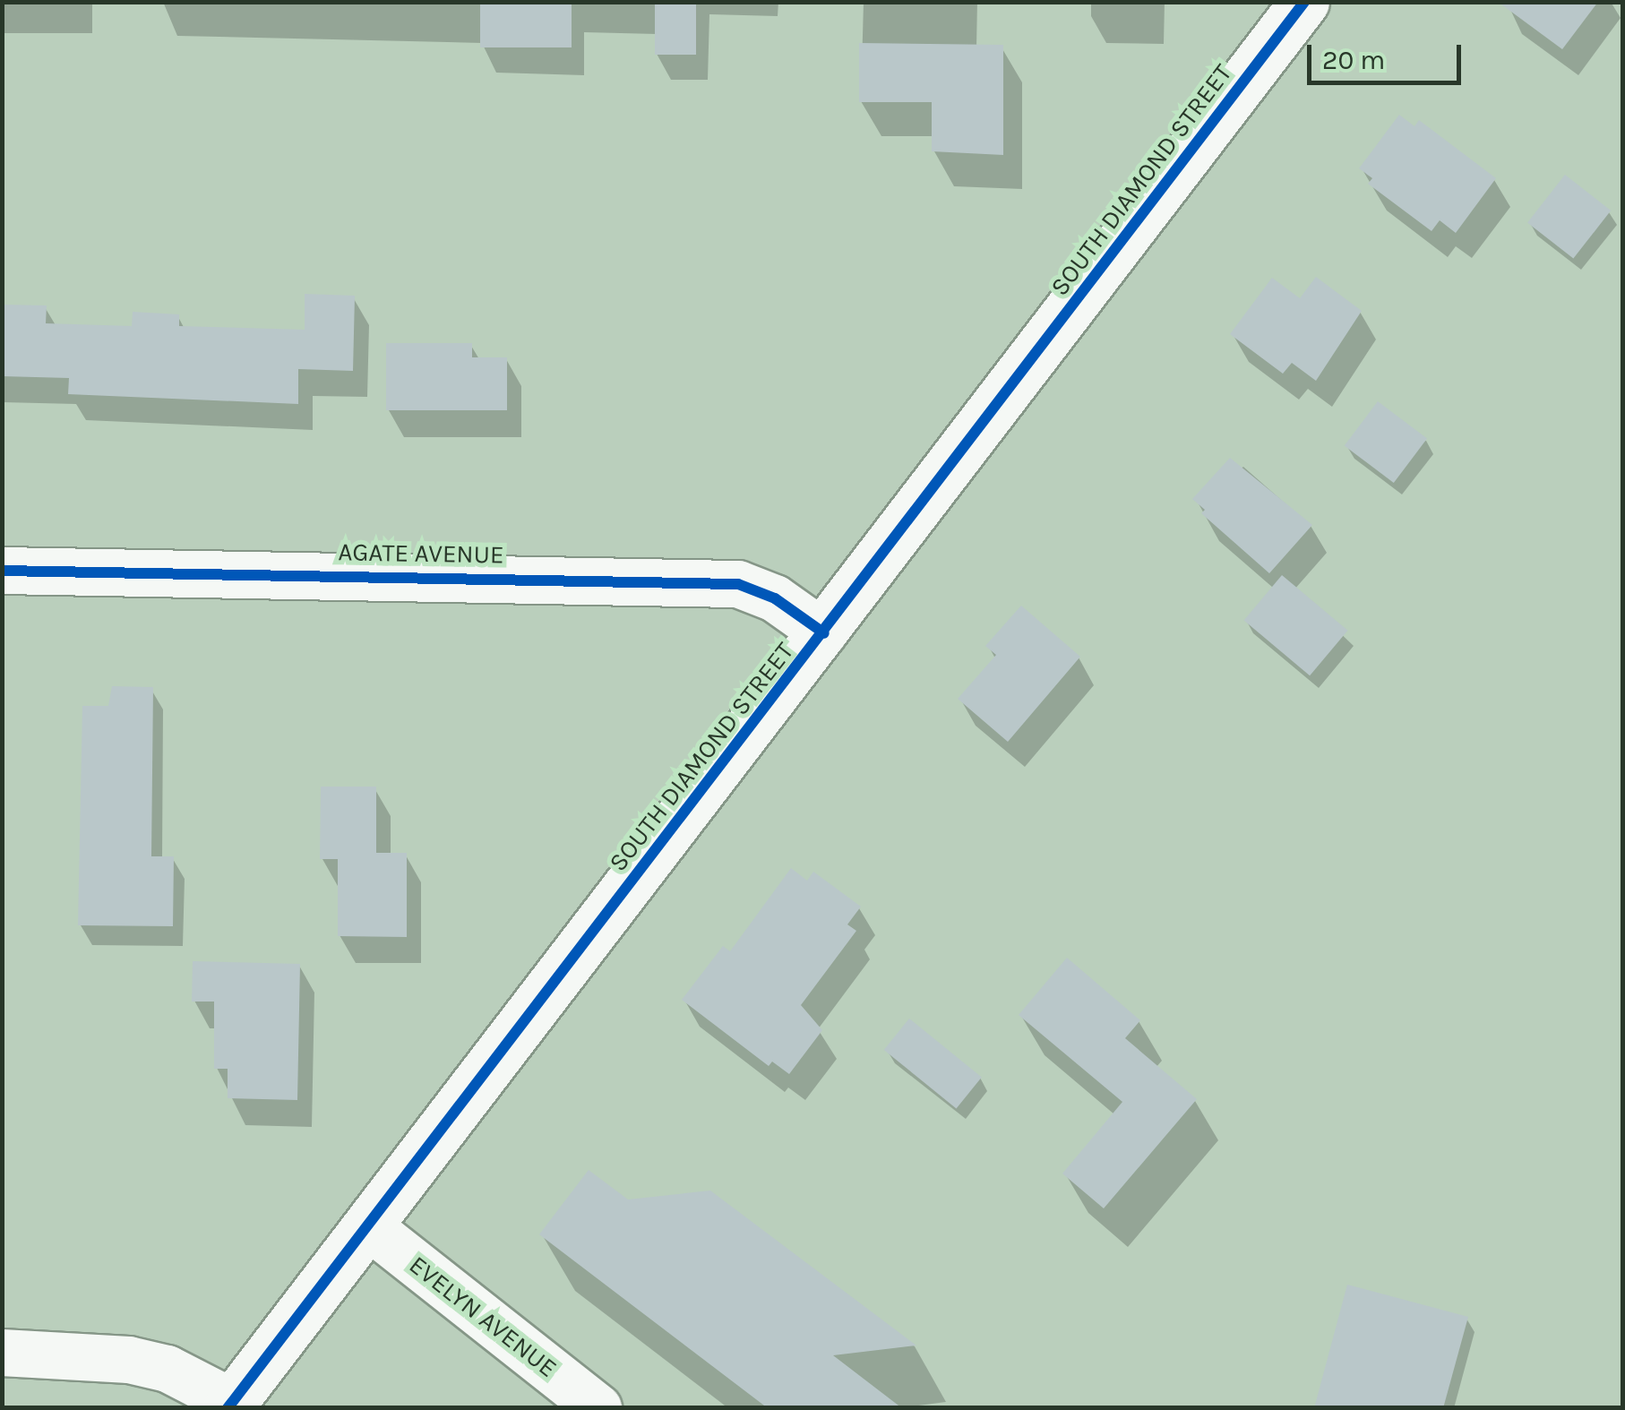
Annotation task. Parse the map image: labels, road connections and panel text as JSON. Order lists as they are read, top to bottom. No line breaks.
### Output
{"streets":{"street":["SOUTH DIAMOND STREET","AGATE AVENUE","EVELYN AVENUE"]},"crossings":[["SOUTH DIAMOND STREET","AGATE AVENUE"],["SOUTH DIAMOND STREET","EVELYN AVENUE"]],"scale_bar":"20 m"}
